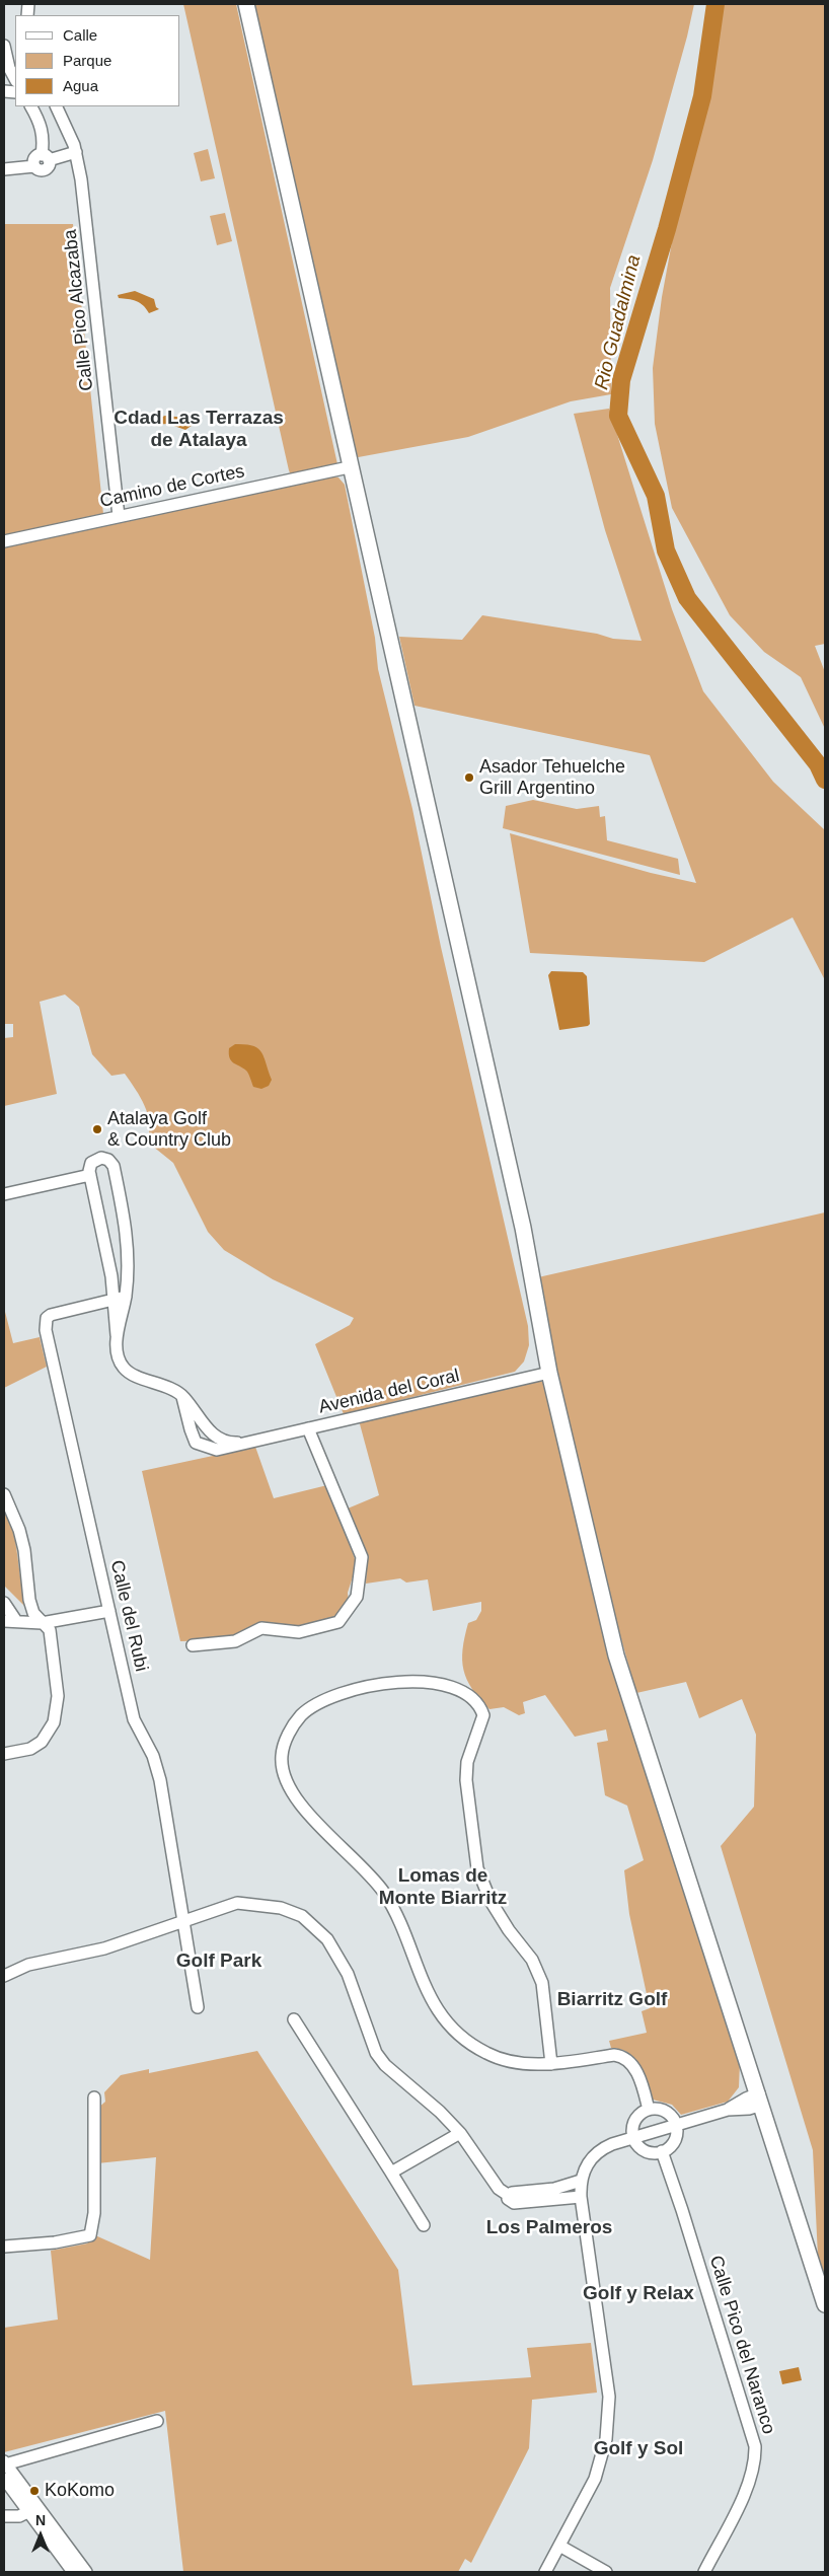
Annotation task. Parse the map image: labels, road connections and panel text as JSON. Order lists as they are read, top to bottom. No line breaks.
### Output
{"streets":{"street":["Calle Pico Alcazaba","Camino de Cortes","Avenida del Coral","Calle del Rubi","Calle Pico del Naranco"]},"crossings":[["Calle Pico Alcazaba","Camino de Cortes"]],"districts":["Cdad Las Terrazas de Atalaya","Lomas de Monte Biarritz","Golf Park","Biarritz Golf","Los Palmeros","Golf y Relax","Golf y Sol"],"water":["Rio Guadalmina"],"places":["Asador Tehuelche Grill Argentino","Atalaya Golf & Country Club","KoKomo"],"legend":["Calle","Parque","Agua"],"north":"top"}
